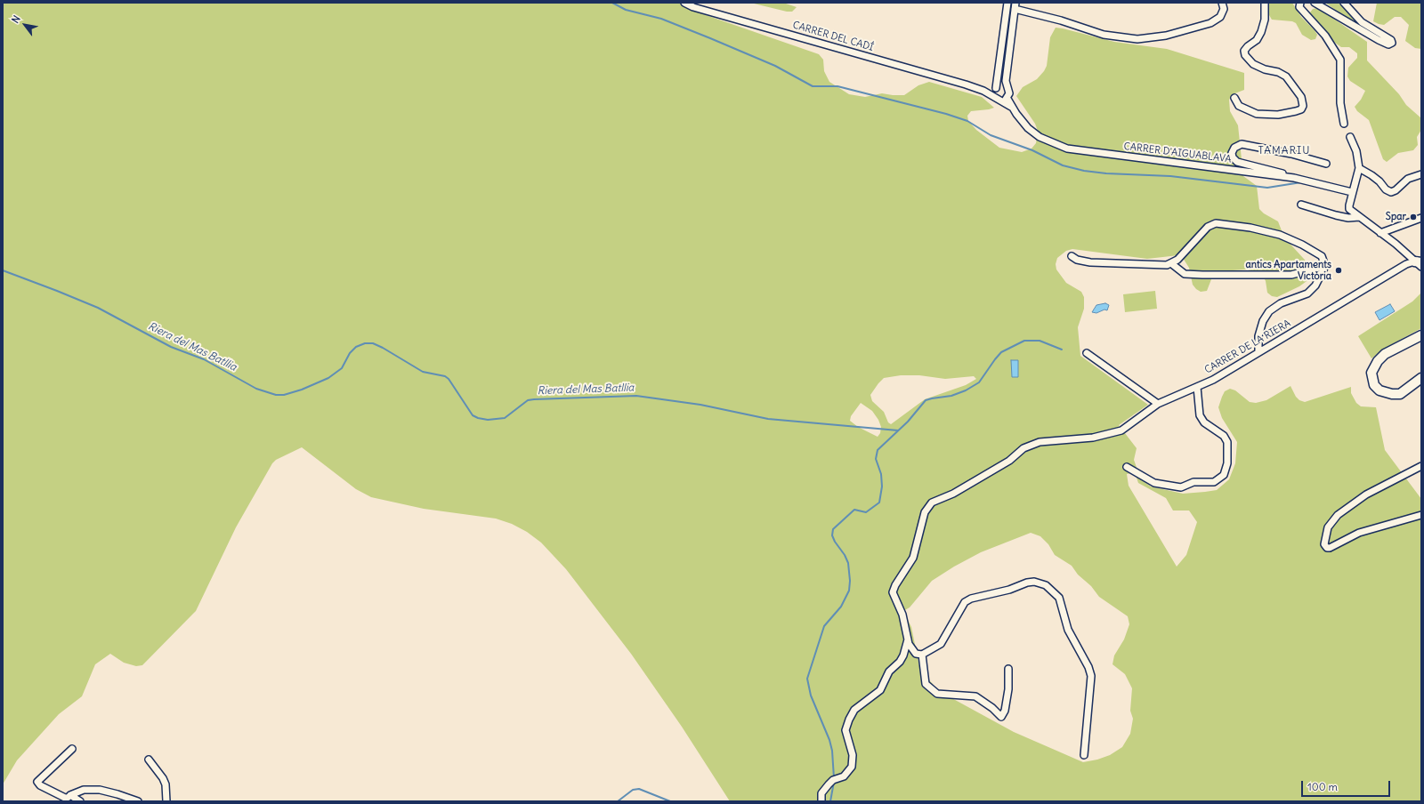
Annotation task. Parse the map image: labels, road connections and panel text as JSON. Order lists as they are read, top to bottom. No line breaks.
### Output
{"streets":{"street":["CARRER DEL CADÍ","CARRER D'AIGUABLAVA","CARRER DE LA RIERA"]},"crossings":[["CARRER DEL CADÍ","CARRER D'AIGUABLAVA"]],"districts":["TAMARIU"],"water":["Riera del Mas Batllia"],"places":["Spar","antics Apartaments Victòria"],"scale_bar":"100 m","north":"top left"}
